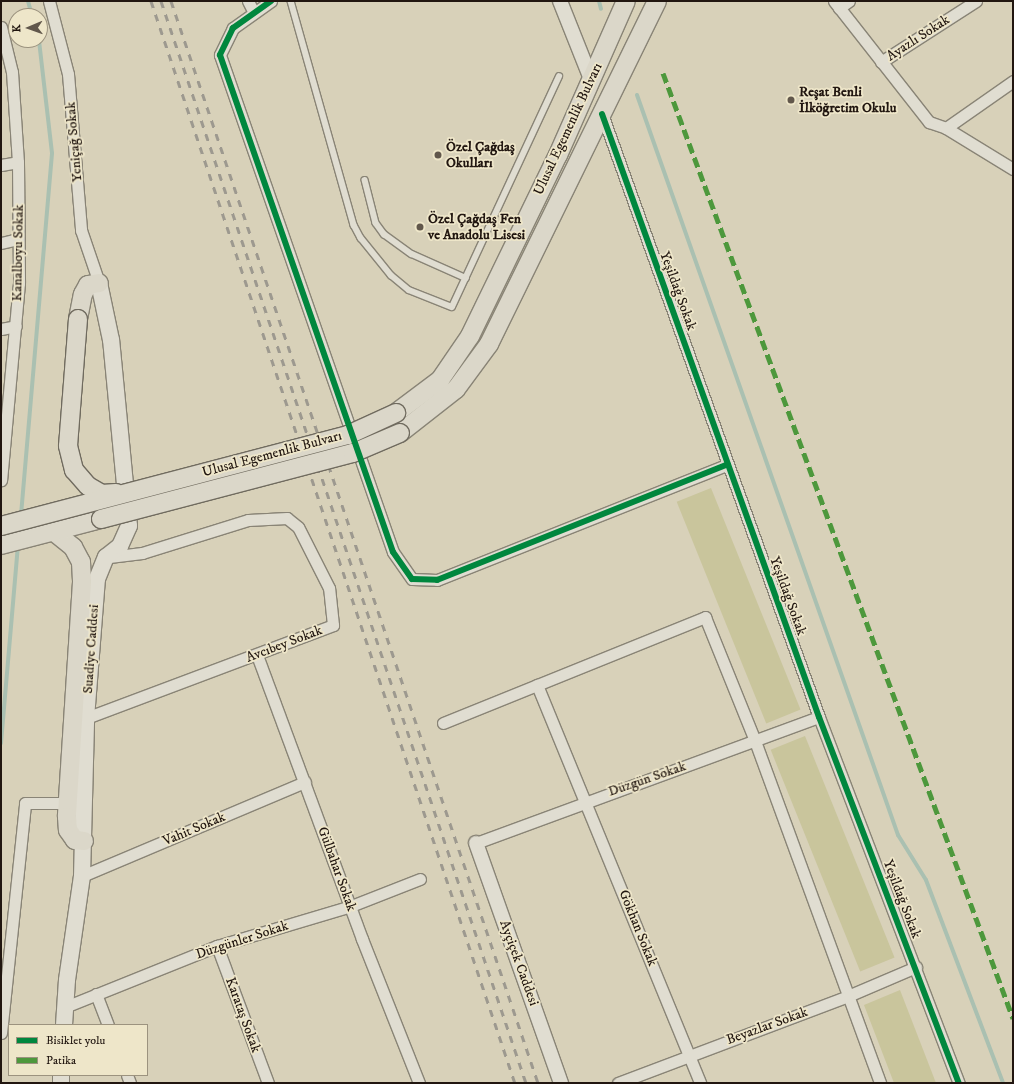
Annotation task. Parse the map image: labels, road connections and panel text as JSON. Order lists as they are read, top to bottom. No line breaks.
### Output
{"streets":{"main road":["Ulusal Egemenlik Bulvarı","Suadiye Caddesi"],"street":["Ayazlı Sokak","Yeniçağ Sokak","Kanalboyu Sokak","Yeşildağ Sokak","Avcıbey Sokak","Düzgün Sokak","Vahit Sokak","Gülbahar Sokak","Gökhan Sokak","Düzgünler Sokak","Ayçiçek Caddesi","Karataş Sokak","Beyazlar Sokak"]},"crossings":[["Ulusal Egemenlik Bulvarı","Yeşildağ Sokak"],["Yeniçağ Sokak","Suadiye Caddesi"],["Yeşildağ Sokak","Düzgün Sokak"],["Yeşildağ Sokak","Beyazlar Sokak"],["Avcıbey Sokak","Suadiye Caddesi"],["Avcıbey Sokak","Gülbahar Sokak"],["Suadiye Caddesi","Vahit Sokak"],["Suadiye Caddesi","Düzgünler Sokak"],["Düzgün Sokak","Gökhan Sokak"],["Düzgün Sokak","Ayçiçek Caddesi"],["Vahit Sokak","Gülbahar Sokak"],["Gülbahar Sokak","Düzgünler Sokak"],["Gökhan Sokak","Beyazlar Sokak"],["Düzgünler Sokak","Karataş Sokak"]],"places":["Reşat Benli İlköğretim Okulu","Özel Çağdaş Okulları","Özel Çağdaş Fen ve Anadolu Lisesi"],"legend":["Bisiklet yolu","Patika"],"north":"left"}
